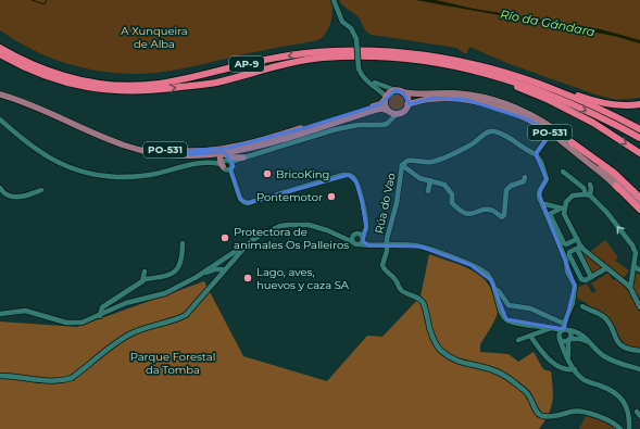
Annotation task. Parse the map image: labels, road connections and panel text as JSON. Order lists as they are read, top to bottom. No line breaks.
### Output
{"streets":{"highway":["AP-9"],"main road":["PO-531"],"street":["Rúa do Vao"]},"water":["Río da Gándara"],"parks":["A Xunqueira de Alba","Parque Forestal da Tomba"],"places":["BricoKing","Pontemotor","Protectora de animales Os Palleiros","Lago, aves, huevos y caza SA"]}
